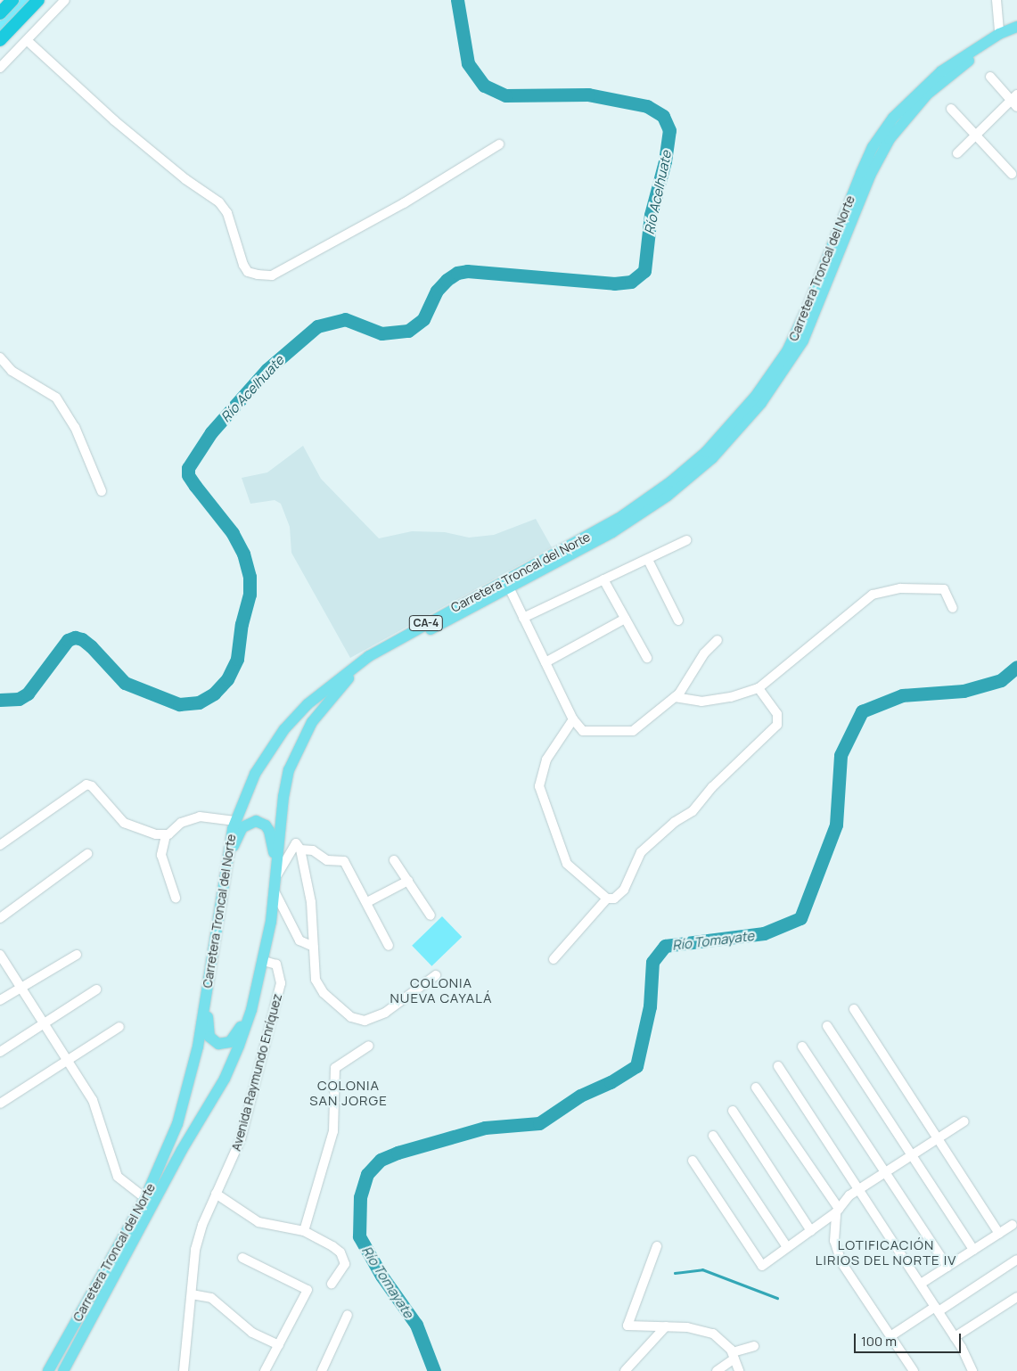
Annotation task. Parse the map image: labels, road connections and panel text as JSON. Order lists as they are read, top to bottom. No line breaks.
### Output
{"streets":{"main road":["Carretera Troncal del Norte","CA-4"],"street":["Avenida Raymundo Enríquez"]},"crossings":[["Carretera Troncal del Norte","Avenida Raymundo Enríquez"]],"districts":["COLONIA NUEVA CAYALÁ","COLONIA SAN JORGE","LOTIFICACIÓN LIRIOS DEL NORTE IV"],"water":["Río Acelhuate","Río Tomayate"],"scale_bar":"100 m"}
